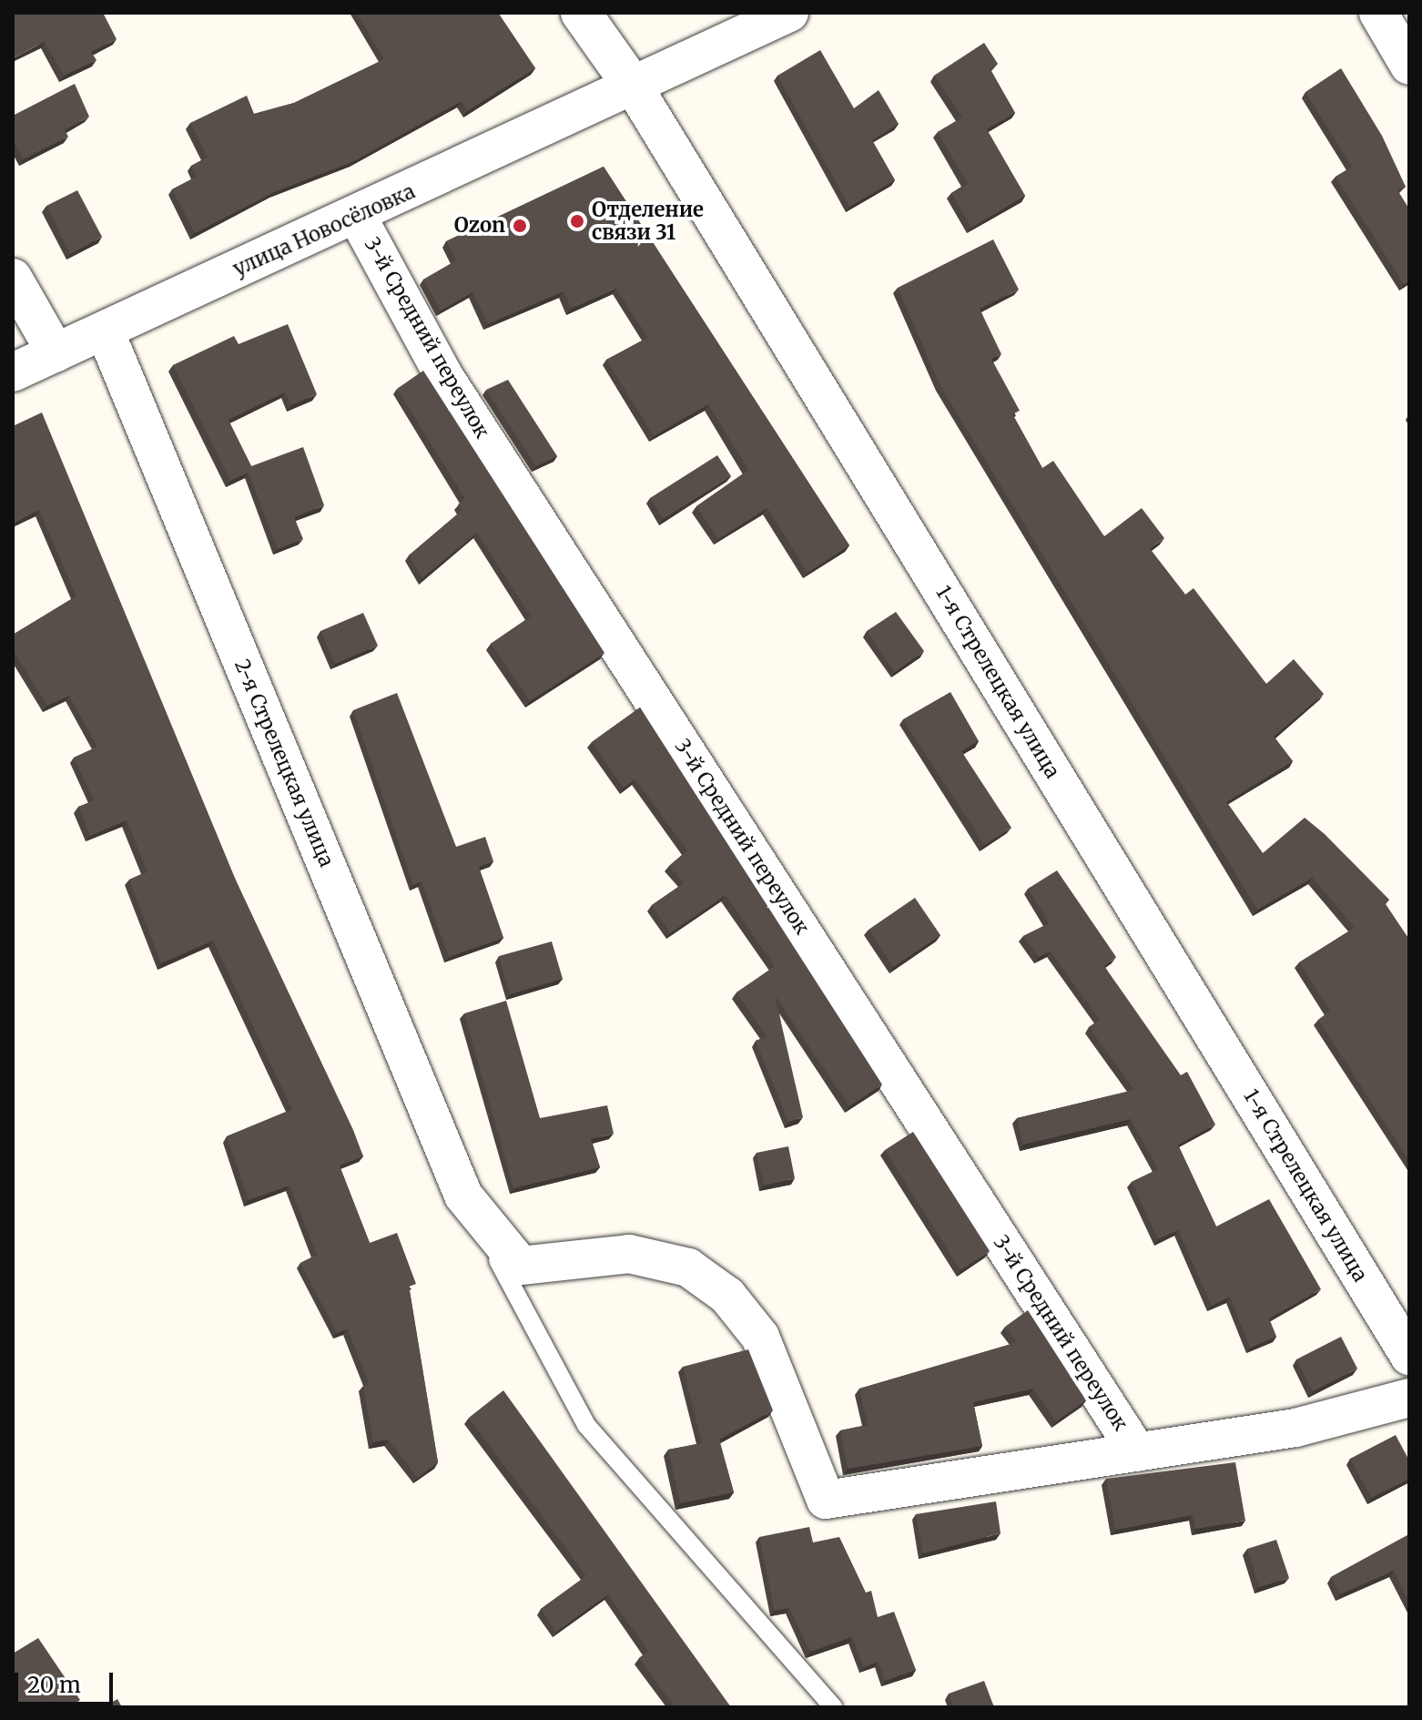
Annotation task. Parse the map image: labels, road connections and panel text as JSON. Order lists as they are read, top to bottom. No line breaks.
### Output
{"streets":{"street":["улица Новосёловка","3-й Средний переулок","1-я Стрелецкая улица","2-я Стрелецкая улица"]},"crossings":[["улица Новосёловка","3-й Средний переулок"],["улица Новосёловка","1-я Стрелецкая улица"],["улица Новосёловка","2-я Стрелецкая улица"],["3-й Средний переулок","2-я Стрелецкая улица"]],"places":["Отделение связи 31","Ozon"],"scale_bar":"20 m"}
